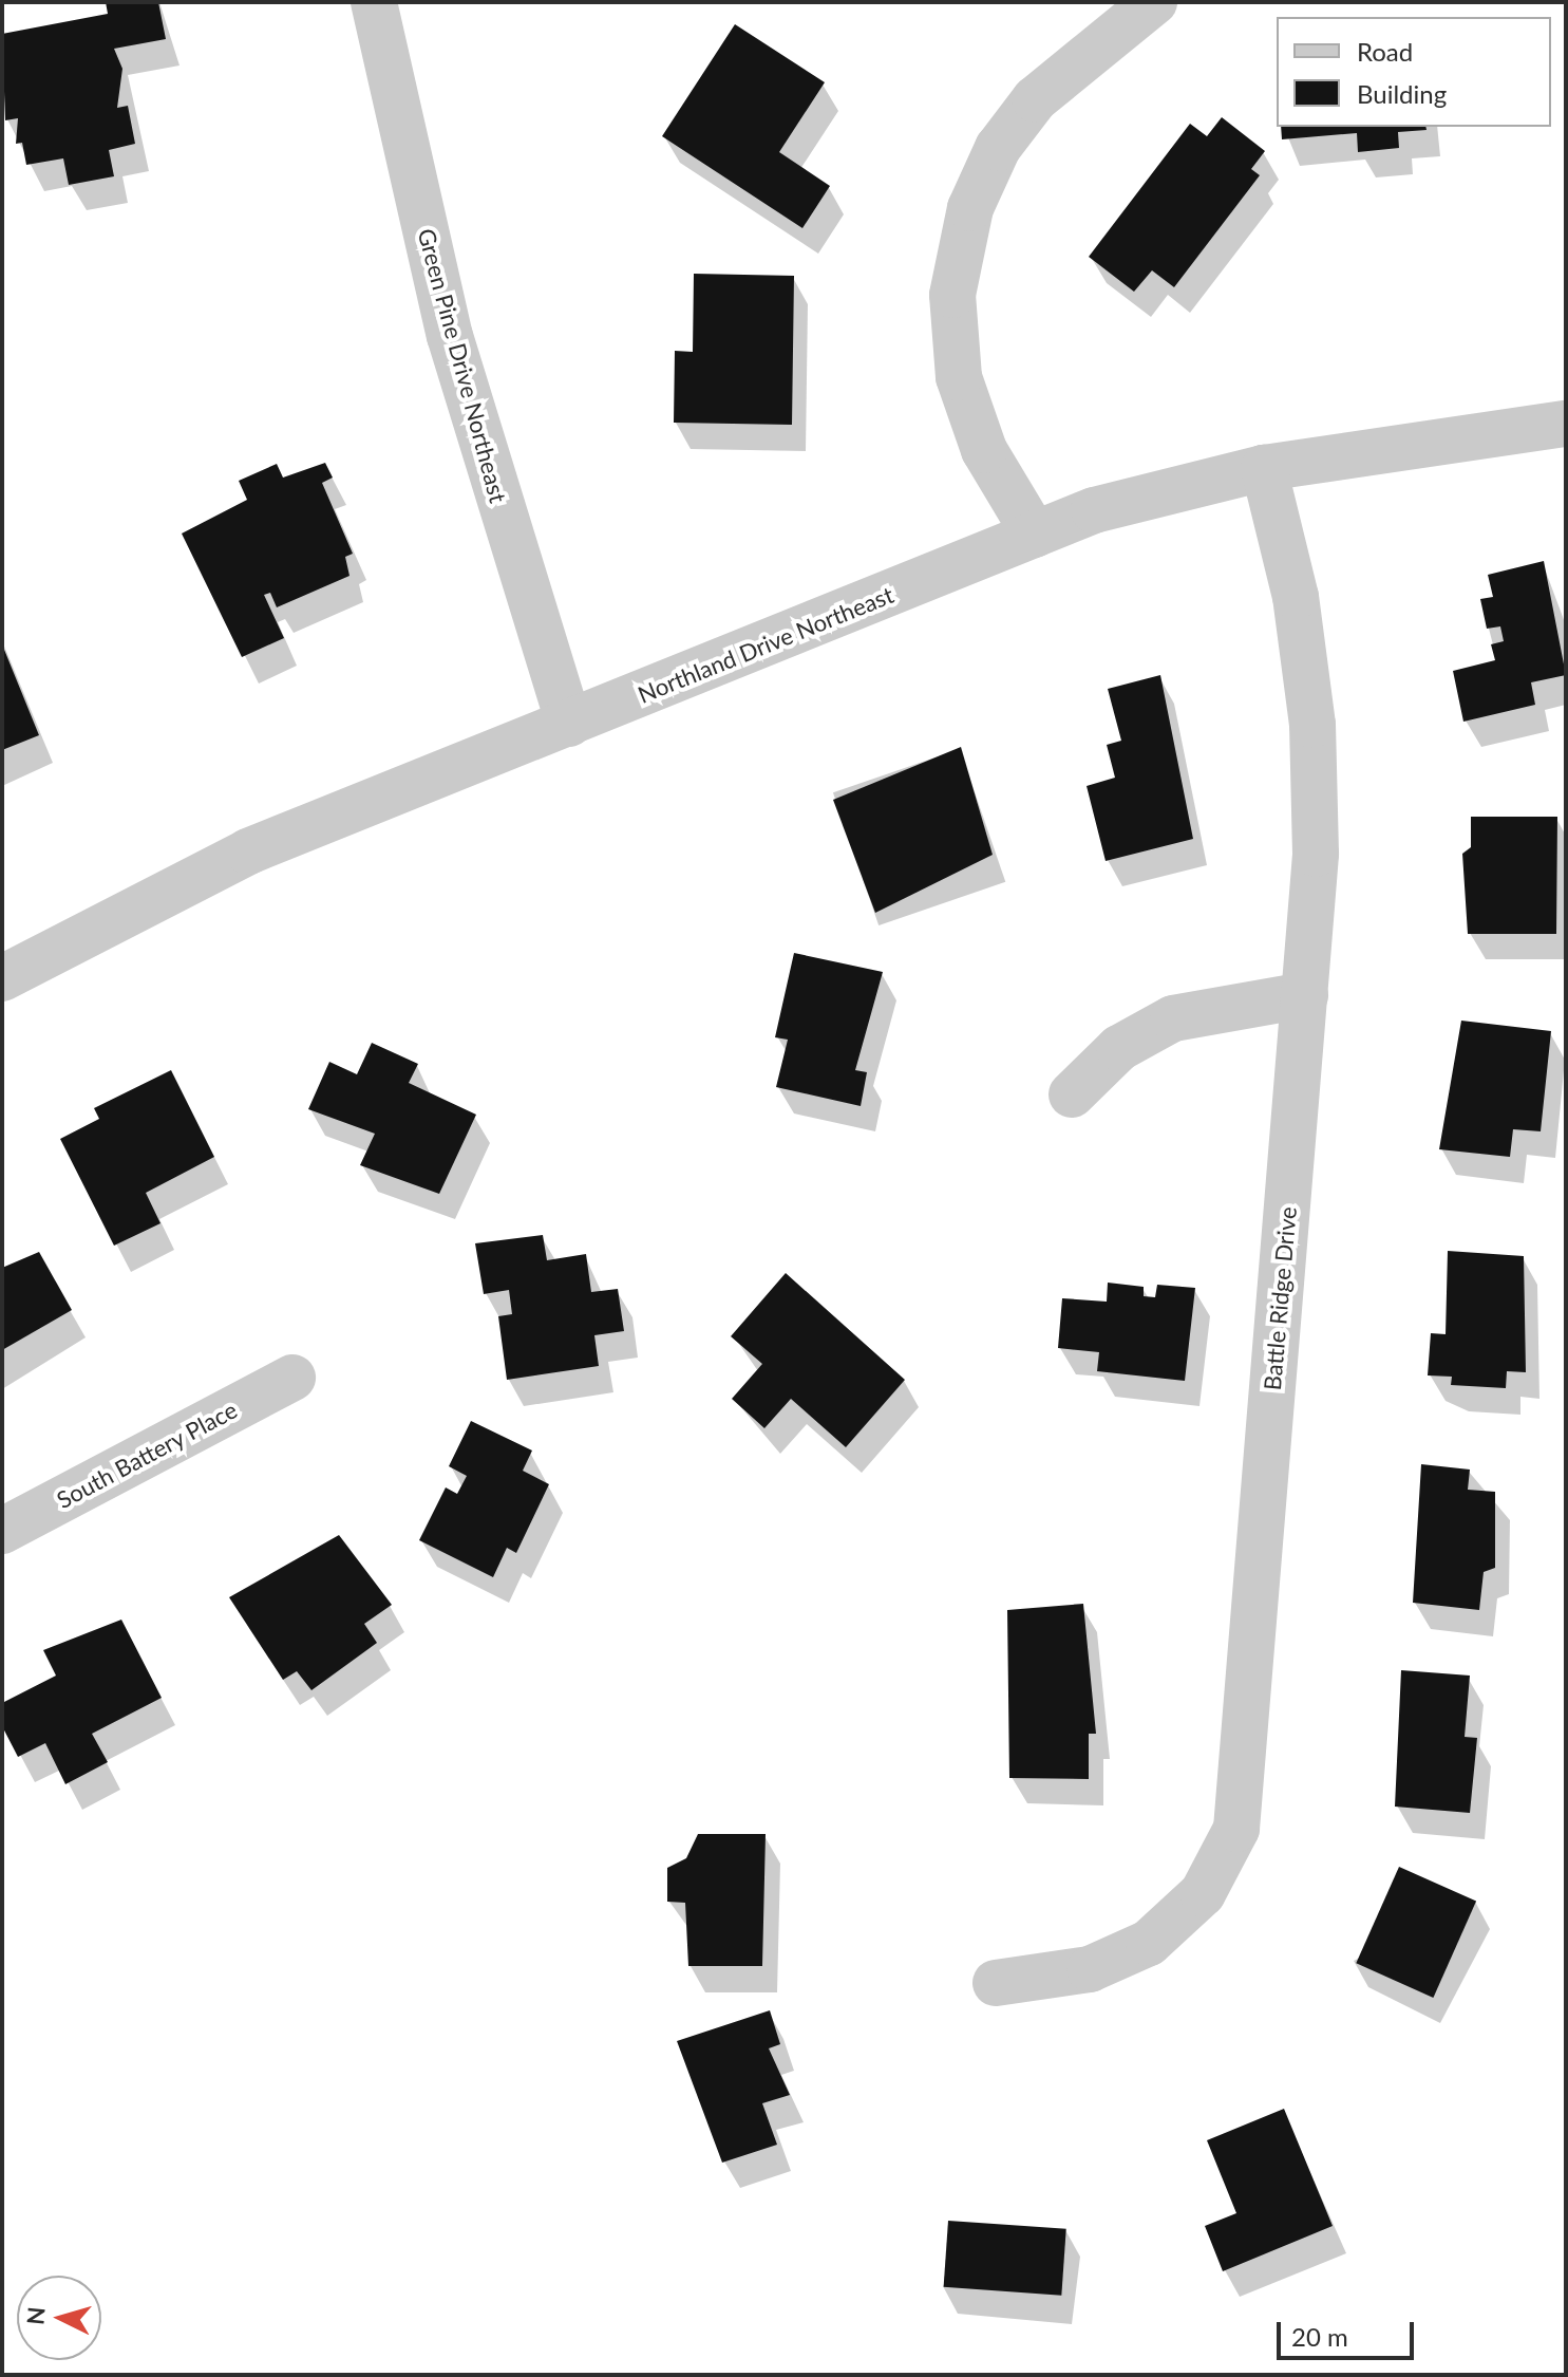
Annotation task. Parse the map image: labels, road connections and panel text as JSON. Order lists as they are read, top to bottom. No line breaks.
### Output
{"streets":{"street":["Green Pine Drive Northeast","Northland Drive Northeast","Battle Ridge Drive","South Battery Place"]},"crossings":[["Green Pine Drive Northeast","Northland Drive Northeast"],["Northland Drive Northeast","Battle Ridge Drive"]],"legend":["Road","Building"],"scale_bar":"20 m","north":"left"}
